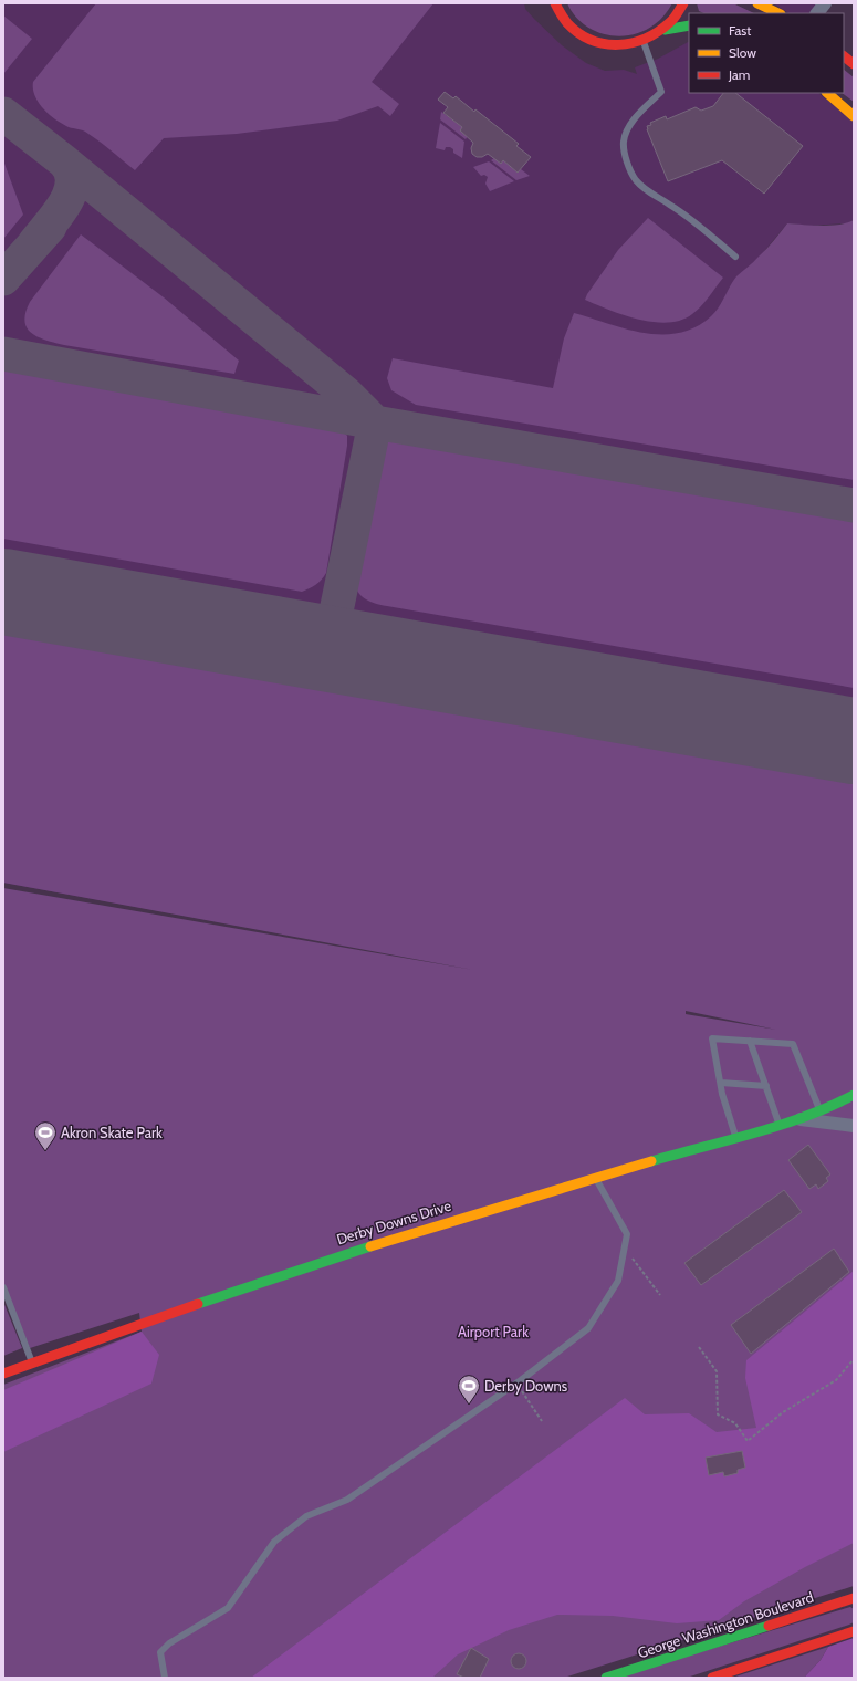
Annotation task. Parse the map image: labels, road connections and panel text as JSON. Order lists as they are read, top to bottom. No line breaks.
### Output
{"streets":{"street":["Derby Downs Drive","George Washington Boulevard"]},"parks":["Airport Park"],"places":{"sports":["Akron Skate Park","Derby Downs"]},"legend":["Fast","Slow","Jam"]}
